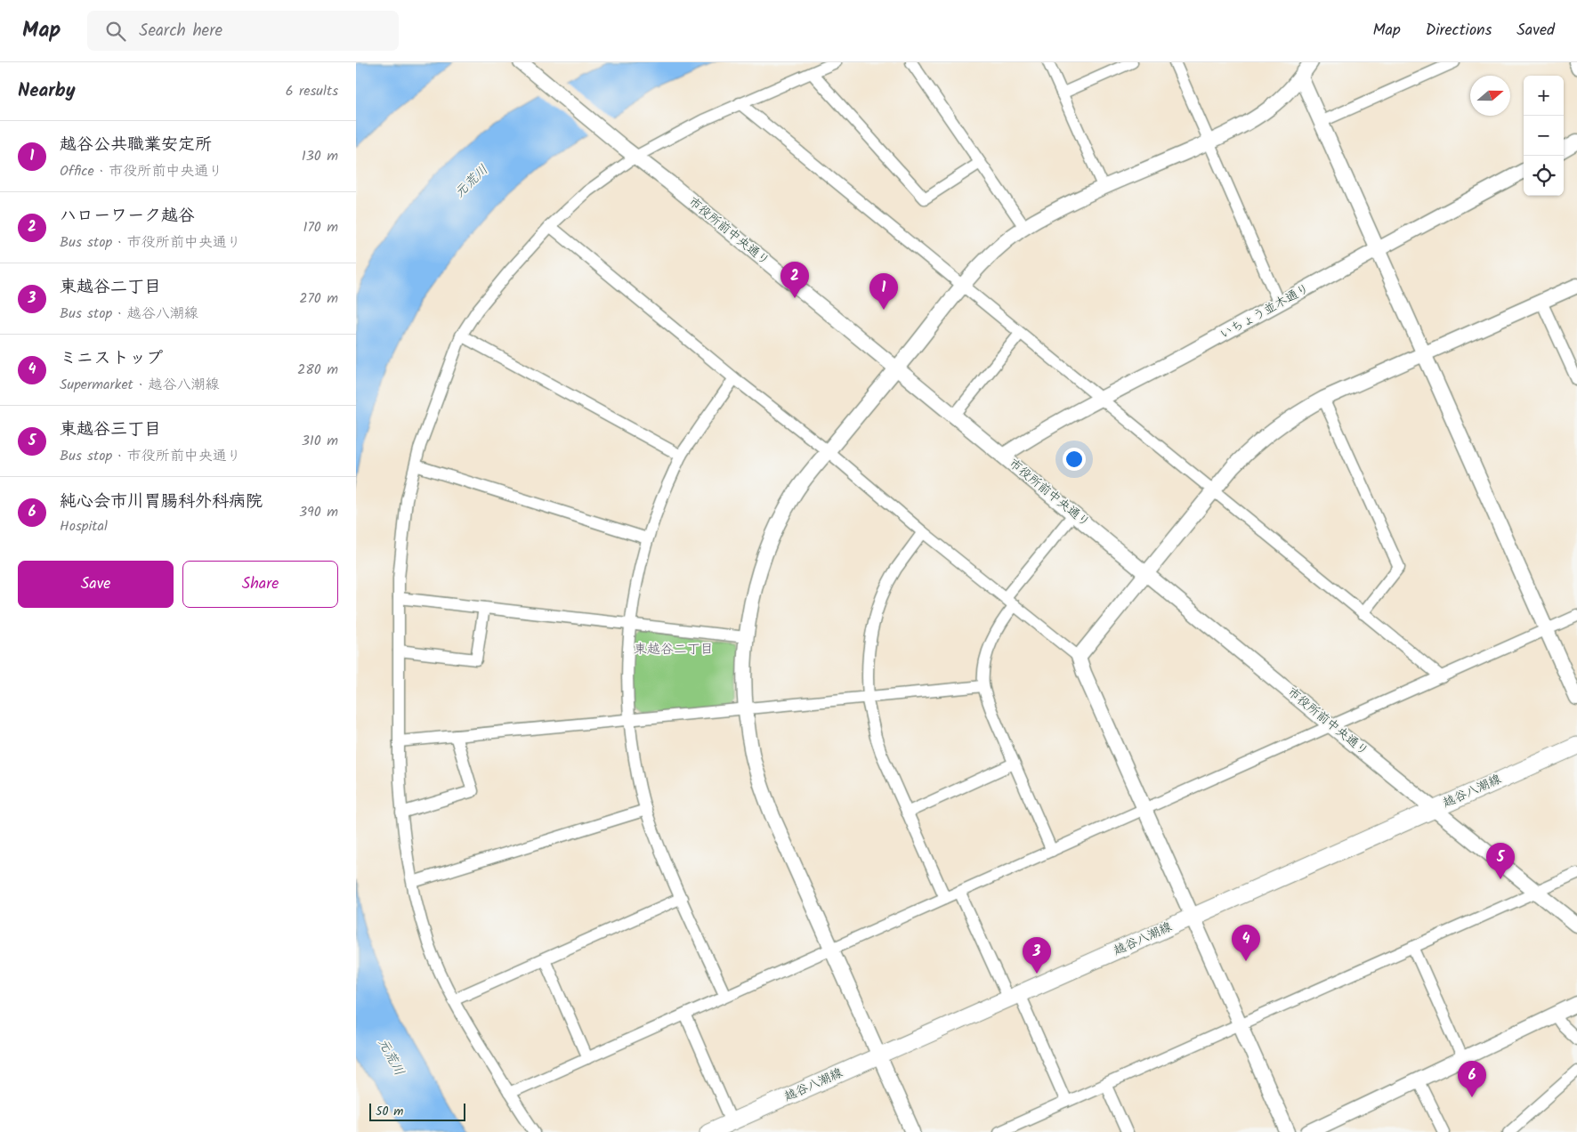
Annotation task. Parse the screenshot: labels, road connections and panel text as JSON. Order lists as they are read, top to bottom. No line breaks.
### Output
{"streets":{"main road":["越谷八潮線"],"street":["市役所前中央通り","いちょう並木通り"]},"crossings":[["市役所前中央通り","いちょう並木通り"],["市役所前中央通り","越谷八潮線"]],"districts":["東越谷二丁目"],"water":["元荒川"],"scale_bar":"50 m","north":"right","page":{"header":"Map","search":"Search here","nav":["Map","Directions","Saved"],"heading":["Nearby","6 results"],"map_buttons":["+","−"],"list":[{"mark":"1","name":"越谷公共職業安定所","note":"Office · 市役所前中央通り","value":"130 m"},{"mark":"2","name":"ハローワーク越谷","note":"Bus stop · 市役所前中央通り","value":"170 m"},{"mark":"3","name":"東越谷二丁目","note":"Bus stop · 越谷八潮線","value":"270 m"},{"mark":"4","name":"ミニストップ","note":"Supermarket · 越谷八潮線","value":"280 m"},{"mark":"5","name":"東越谷三丁目","note":"Bus stop · 市役所前中央通り","value":"310 m"},{"mark":"6","name":"純心会市川胃腸科外科病院","note":"Hospital","value":"390 m"}],"pins":["2","1","5","4","3","6"],"buttons":["Save","Share"],"scale":"50 m"}}
